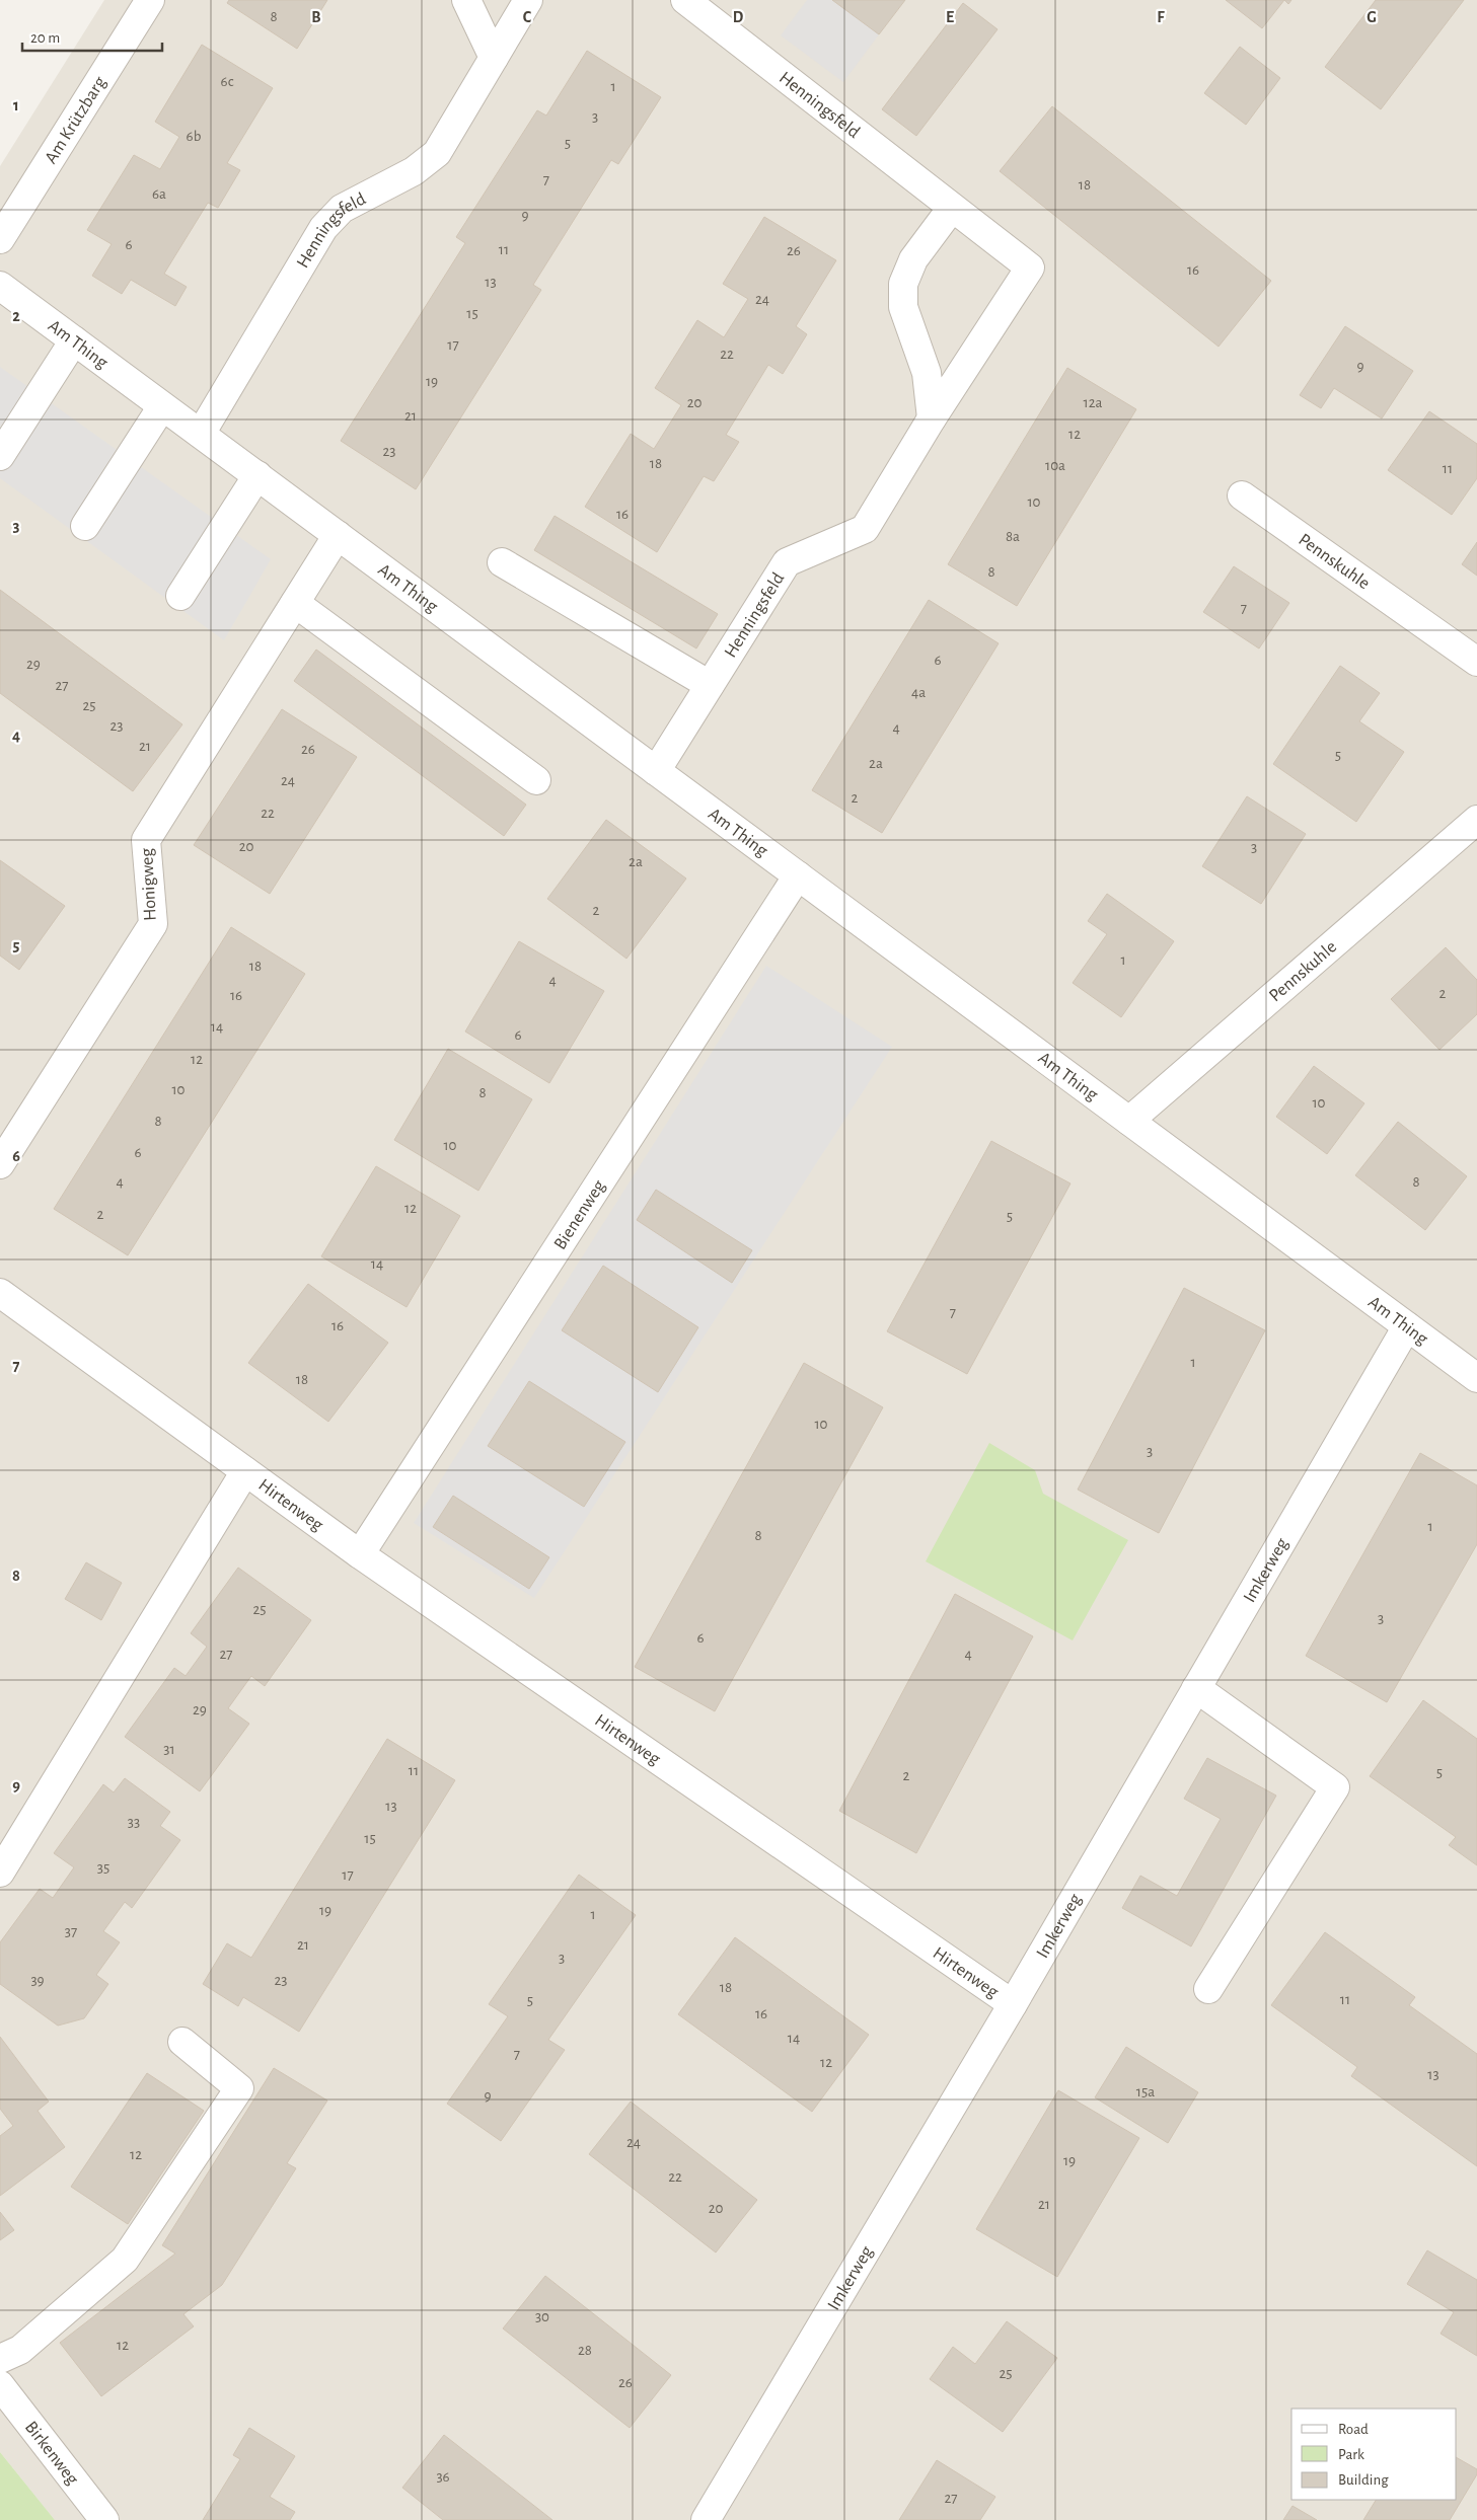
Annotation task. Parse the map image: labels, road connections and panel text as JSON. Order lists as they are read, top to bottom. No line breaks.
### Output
{"streets":{"street":["Henningsfeld","Am Krützbarg","Am Thing","Pennskuhle","Honigweg","Bienenweg","Hirtenweg","Imkerweg","Birkenweg"]},"crossings":[["Henningsfeld","Am Thing"],["Am Thing","Pennskuhle"],["Am Thing","Honigweg"],["Am Thing","Bienenweg"],["Am Thing","Imkerweg"],["Bienenweg","Hirtenweg"],["Hirtenweg","Imkerweg"]],"house_numbers":["8","6c","1","3","6b","5","7","18","6a","9","6","11","26","16","13","24","15","17","22","9","19","20","12a","21","12","23","18","10a","11","10","16","8a","8","7","6","29","27","4a","25","23","4","21","26","5","2a","24","2","22","20","3","2a","2","1","18","4","2","16","14","6","12","10","8","10","8","10","6","4","8","12","2","5","14","7","16","1","18","10","3","1","8","25","3","6","27","4","29","31","11","5","2","13","33","15","35","17","19","1","37","21","3","39","23","18","11","5","16","14","7","12","13","15a","9","24","12","19","22","21","20","30","12","28","25","26","36","27"],"legend":["Road","Park","Building"],"scale_bar":"20 m","grid":{"columns":["B","C","D","E","F","G"],"rows":["1","2","3","4","5","6","7","8","9"]}}
